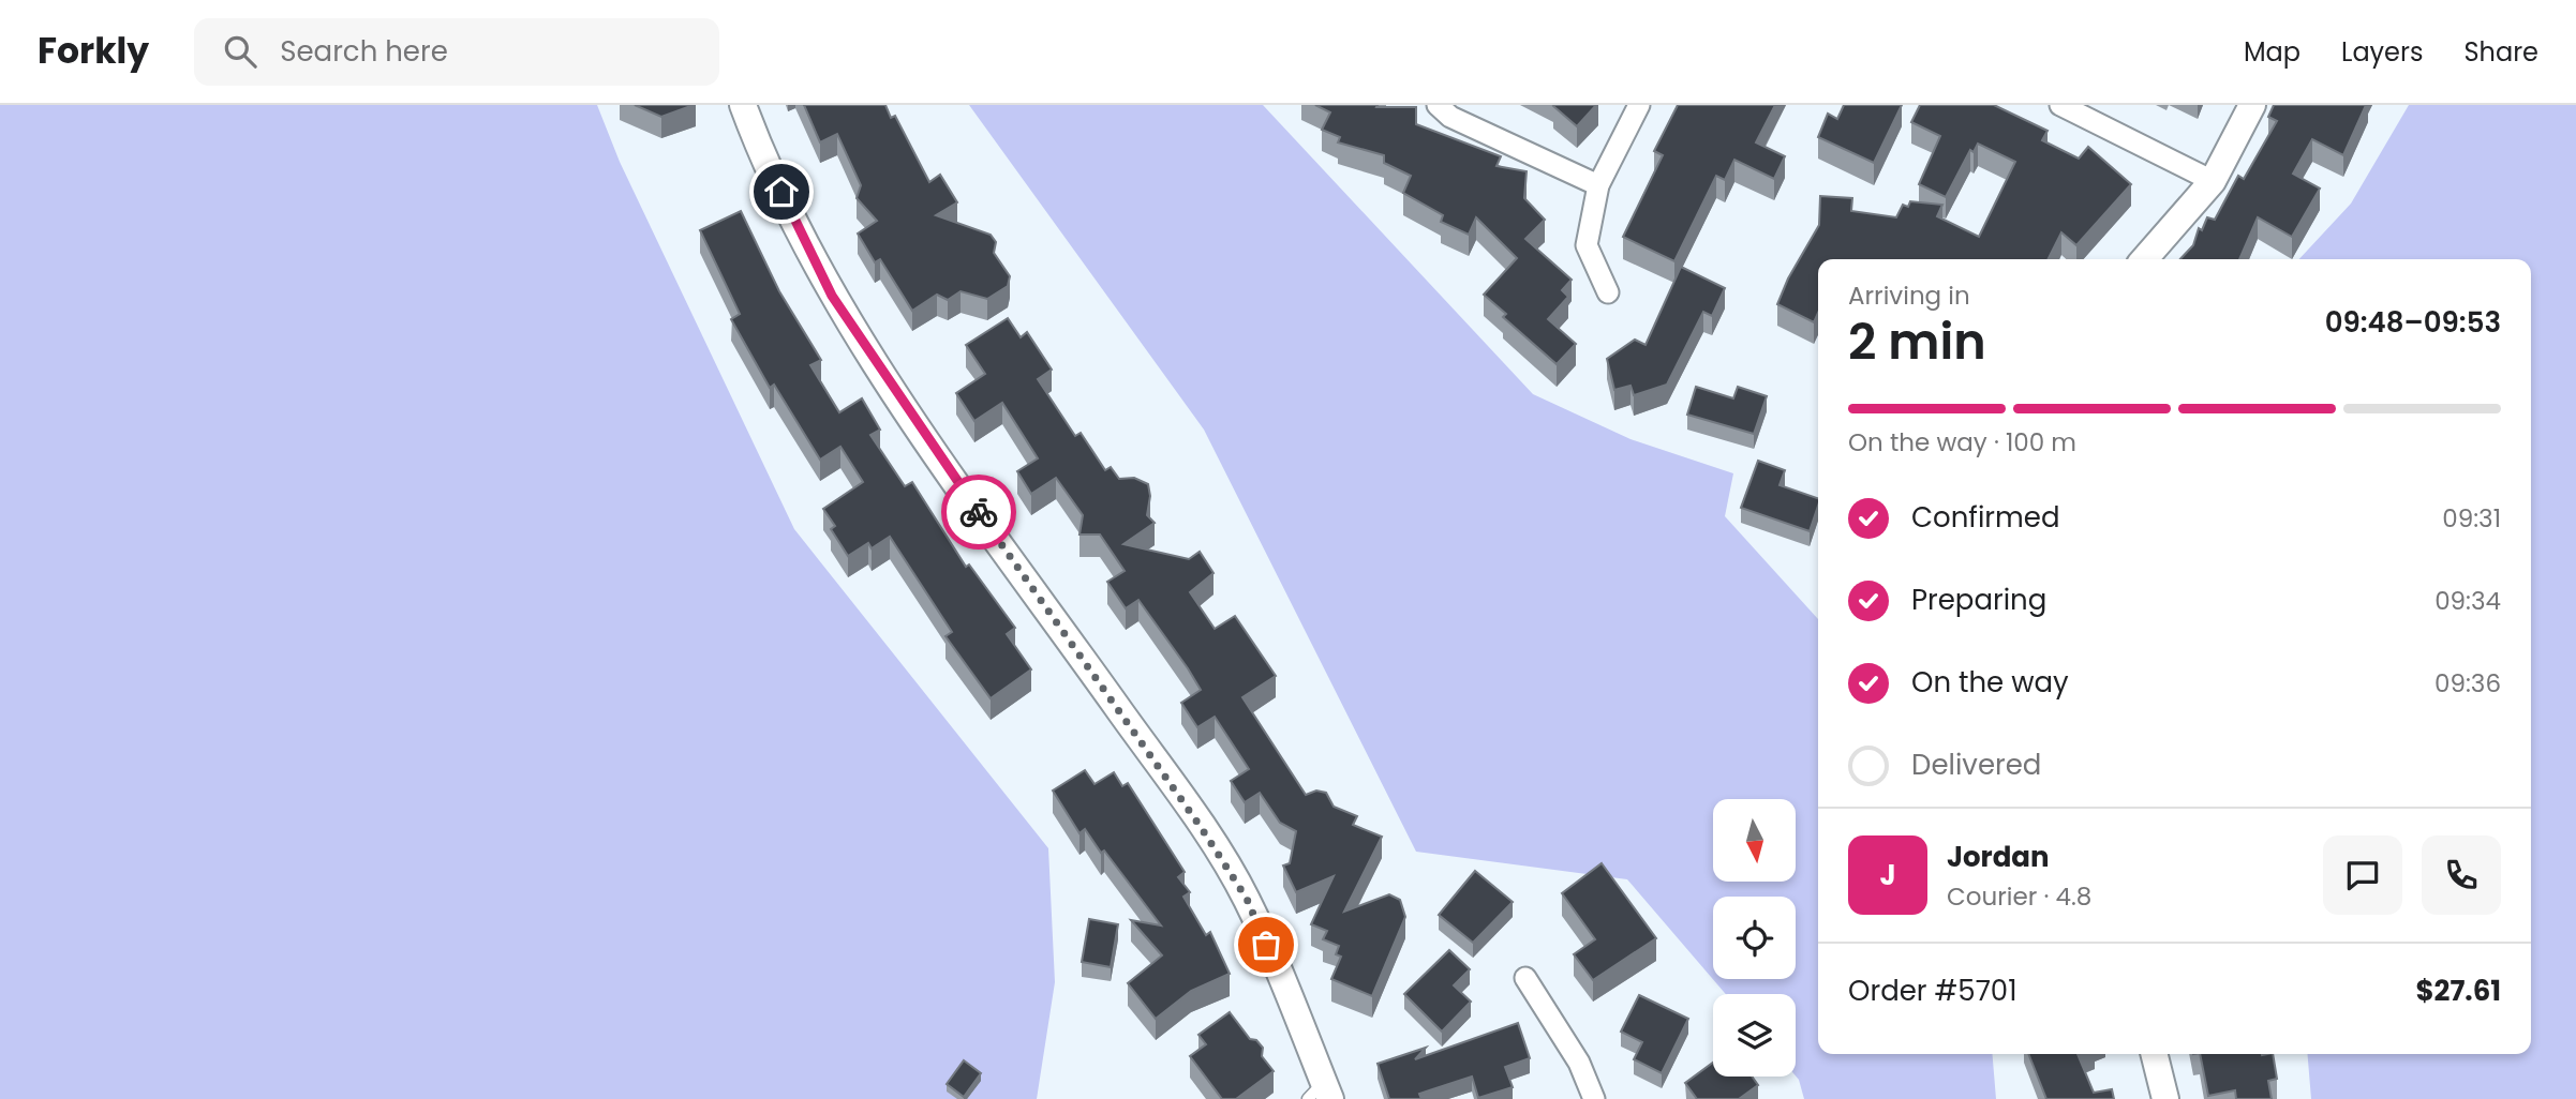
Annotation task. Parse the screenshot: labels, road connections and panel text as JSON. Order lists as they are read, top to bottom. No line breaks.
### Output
{"north":"bottom","page":{"header":"Forkly","search":"Search here","nav":["Map","Layers","Share"],"heading":["2 min","Arriving in","09:48–09:53"],"panel":["Jordan","Courier · 4.8","Order #5701","$27.61"],"bar":"On the way · 100 m","list":[["Confirmed","09:31"],["Preparing","09:34"],["On the way","09:36"],"Delivered"],"round":"J"}}
